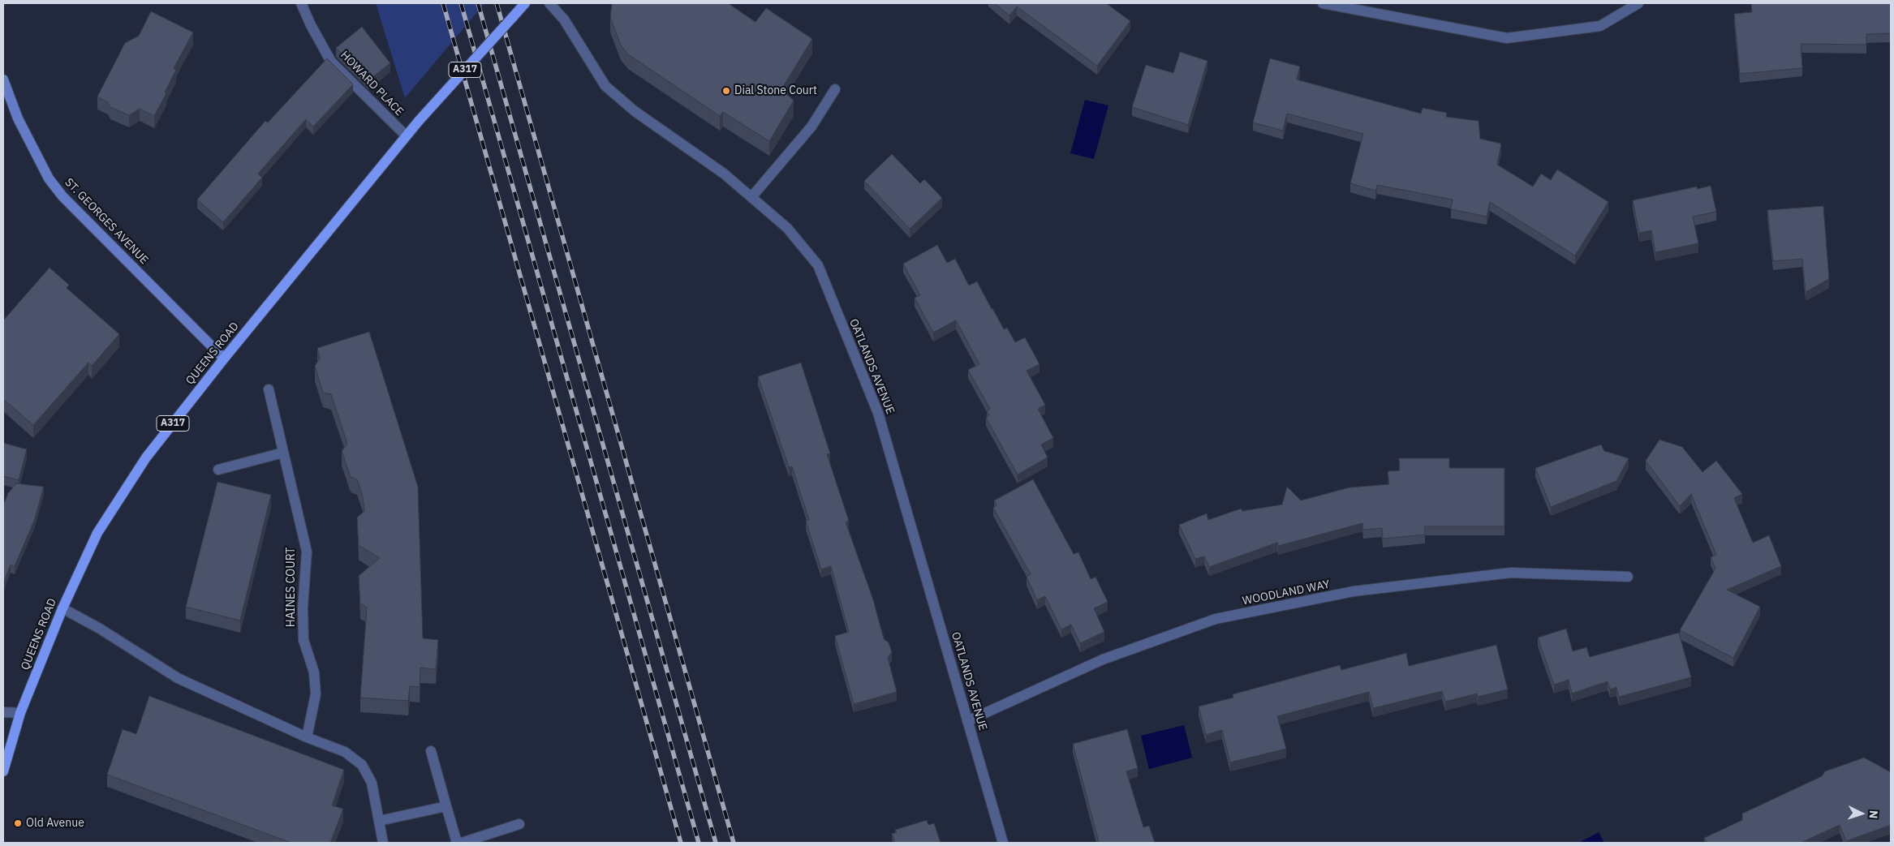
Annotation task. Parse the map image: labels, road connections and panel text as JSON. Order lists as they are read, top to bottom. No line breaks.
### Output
{"streets":{"main road":["A317","ST. GEORGES AVENUE","QUEENS ROAD"],"street":["HOWARD PLACE","OATLANDS AVENUE","HAINES COURT","WOODLAND WAY"]},"crossings":[["HOWARD PLACE","QUEENS ROAD"],["ST. GEORGES AVENUE","QUEENS ROAD"],["OATLANDS AVENUE","WOODLAND WAY"]],"places":["Dial Stone Court","Old Avenue"],"north":"right"}
